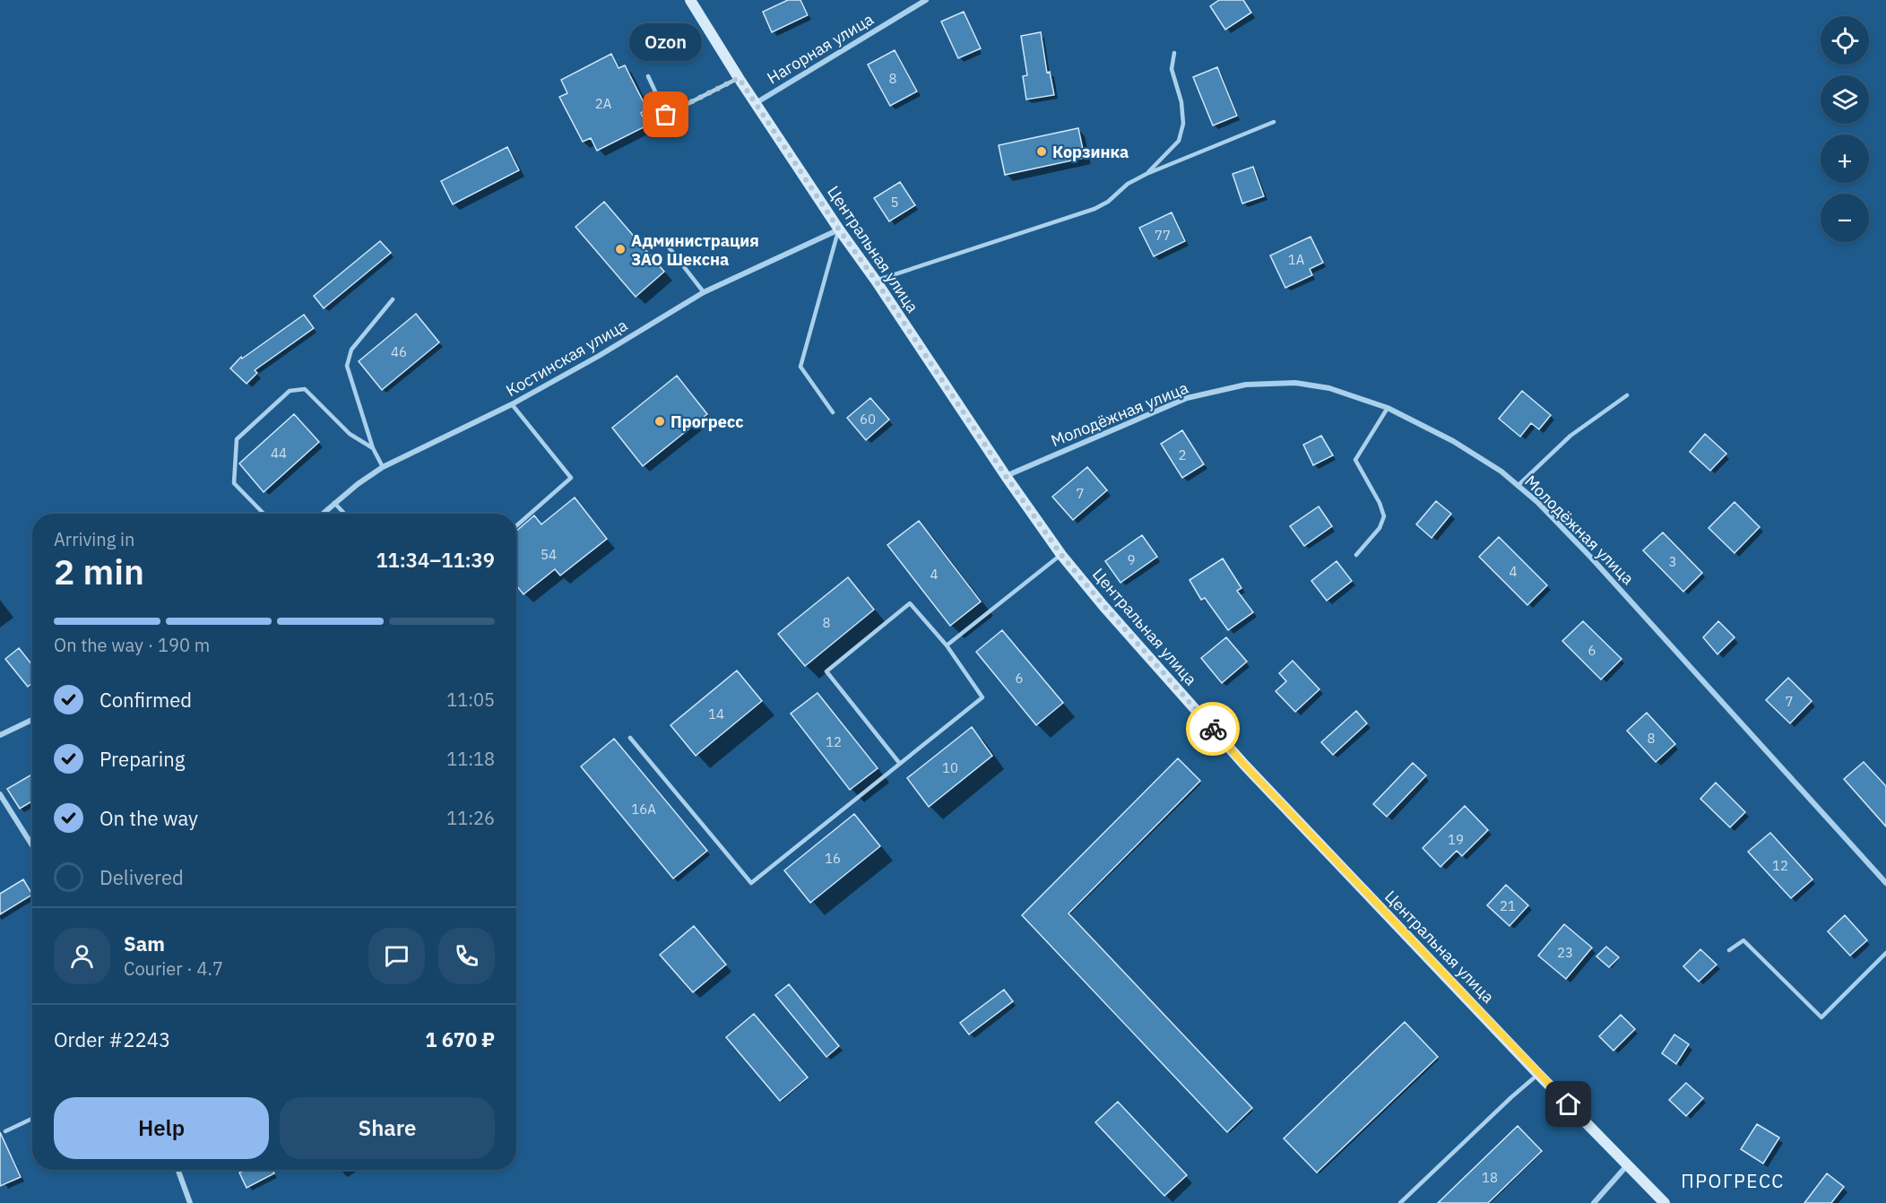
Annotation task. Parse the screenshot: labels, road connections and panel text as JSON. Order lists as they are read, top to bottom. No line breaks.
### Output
{"streets":{"street":["Нагорная улица","Центральная улица","Костинская улица","Молодёжная улица"]},"crossings":[["Нагорная улица","Центральная улица"],["Центральная улица","Костинская улица"],["Центральная улица","Молодёжная улица"]],"districts":["ПРОГРЕСС"],"places":["Ozon","Корзинка","Администрация ЗАО Шексна","Прогресс"],"house_numbers":["8","2А","5","77","1А","46","60","44","2","7","54","9","3","4","4","8","6","6","7","14","8","12","10","16А","19","16","12","21","23","18"],"page":{"map_buttons":["+","−"],"bubble":"Ozon","heading":["2 min","Arriving in","11:34–11:39"],"panel":["Sam","Courier · 4.7","Order #2243","1 670 ₽"],"bar":"On the way · 190 m","list":[["Confirmed","11:05"],["Preparing","11:18"],["On the way","11:26"],"Delivered"],"buttons":["Help","Share"]}}
